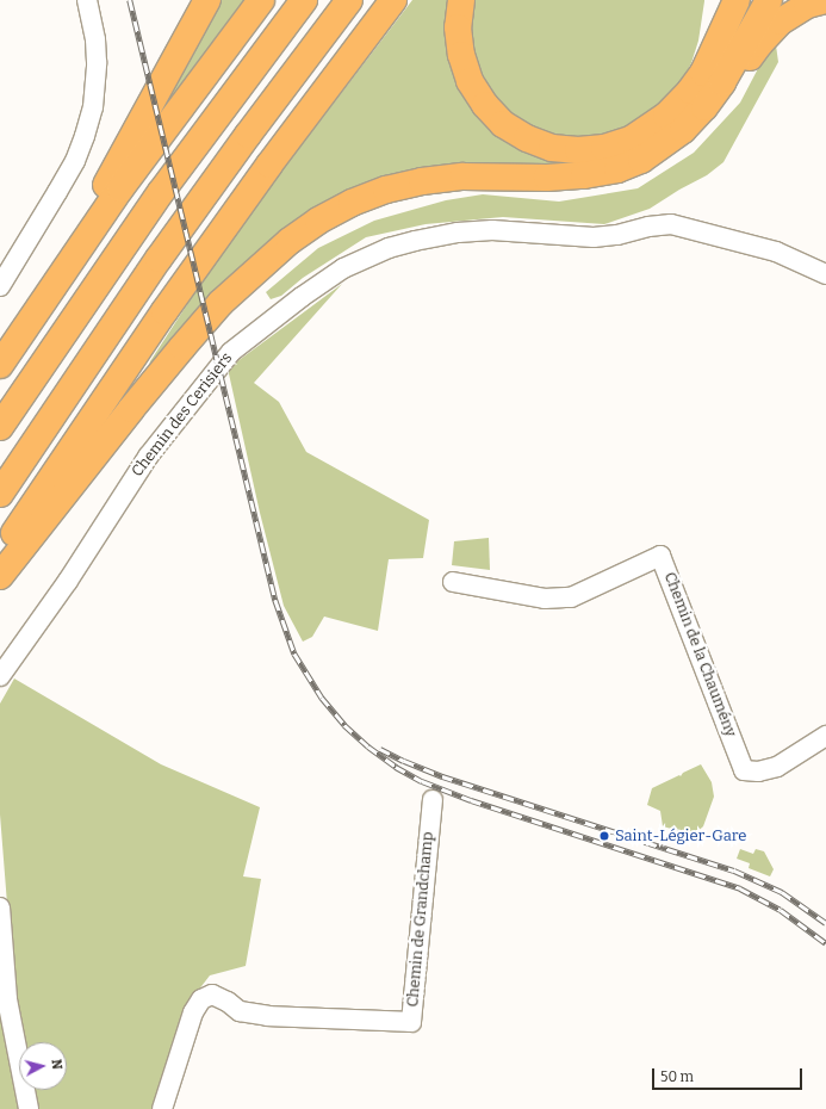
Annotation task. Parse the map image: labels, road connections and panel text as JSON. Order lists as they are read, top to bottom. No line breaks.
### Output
{"streets":{"street":["Chemin des Cerisiers","Chemin de la Chaumény","Chemin de Grandchamp"]},"places":["Saint-Légier-Gare"],"scale_bar":"50 m","north":"right"}
